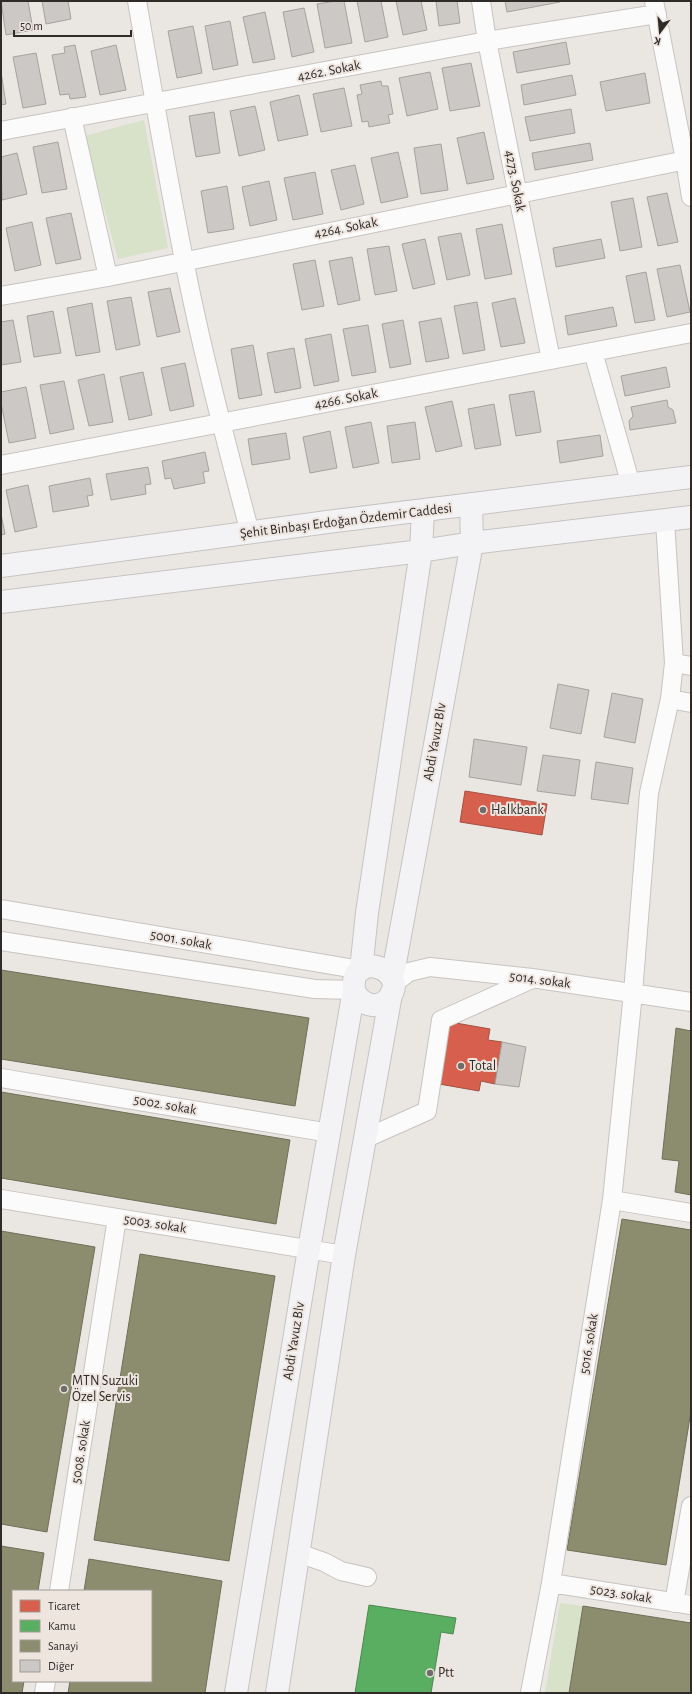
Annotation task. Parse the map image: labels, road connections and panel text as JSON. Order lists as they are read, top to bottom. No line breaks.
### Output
{"streets":{"main road":["Şehit Binbaşı Erdoğan Özdemir Caddesi","Abdi Yavuz Blv"],"street":["4262. Sokak","4273. Sokak","4264. Sokak","4266. Sokak","5001. sokak","5014. sokak","5002. sokak","5003. sokak","5016. sokak","5008. sokak","5023. sokak"]},"crossings":[["4262. Sokak","4273. Sokak"],["4273. Sokak","4264. Sokak"],["4273. Sokak","4266. Sokak"],["Şehit Binbaşı Erdoğan Özdemir Caddesi","Abdi Yavuz Blv"],["Abdi Yavuz Blv","5001. sokak"],["Abdi Yavuz Blv","5014. sokak"],["Abdi Yavuz Blv","5002. sokak"],["Abdi Yavuz Blv","5003. sokak"],["5001. sokak","5014. sokak"],["5014. sokak","5016. sokak"],["5003. sokak","5008. sokak"],["5016. sokak","5023. sokak"]],"places":["Halkbank","Total","MTN Suzuki Özel Servis","Ptt"],"legend":["Ticaret","Kamu","Sanayi","Diğer"],"scale_bar":"50 m","north":"bottom"}
